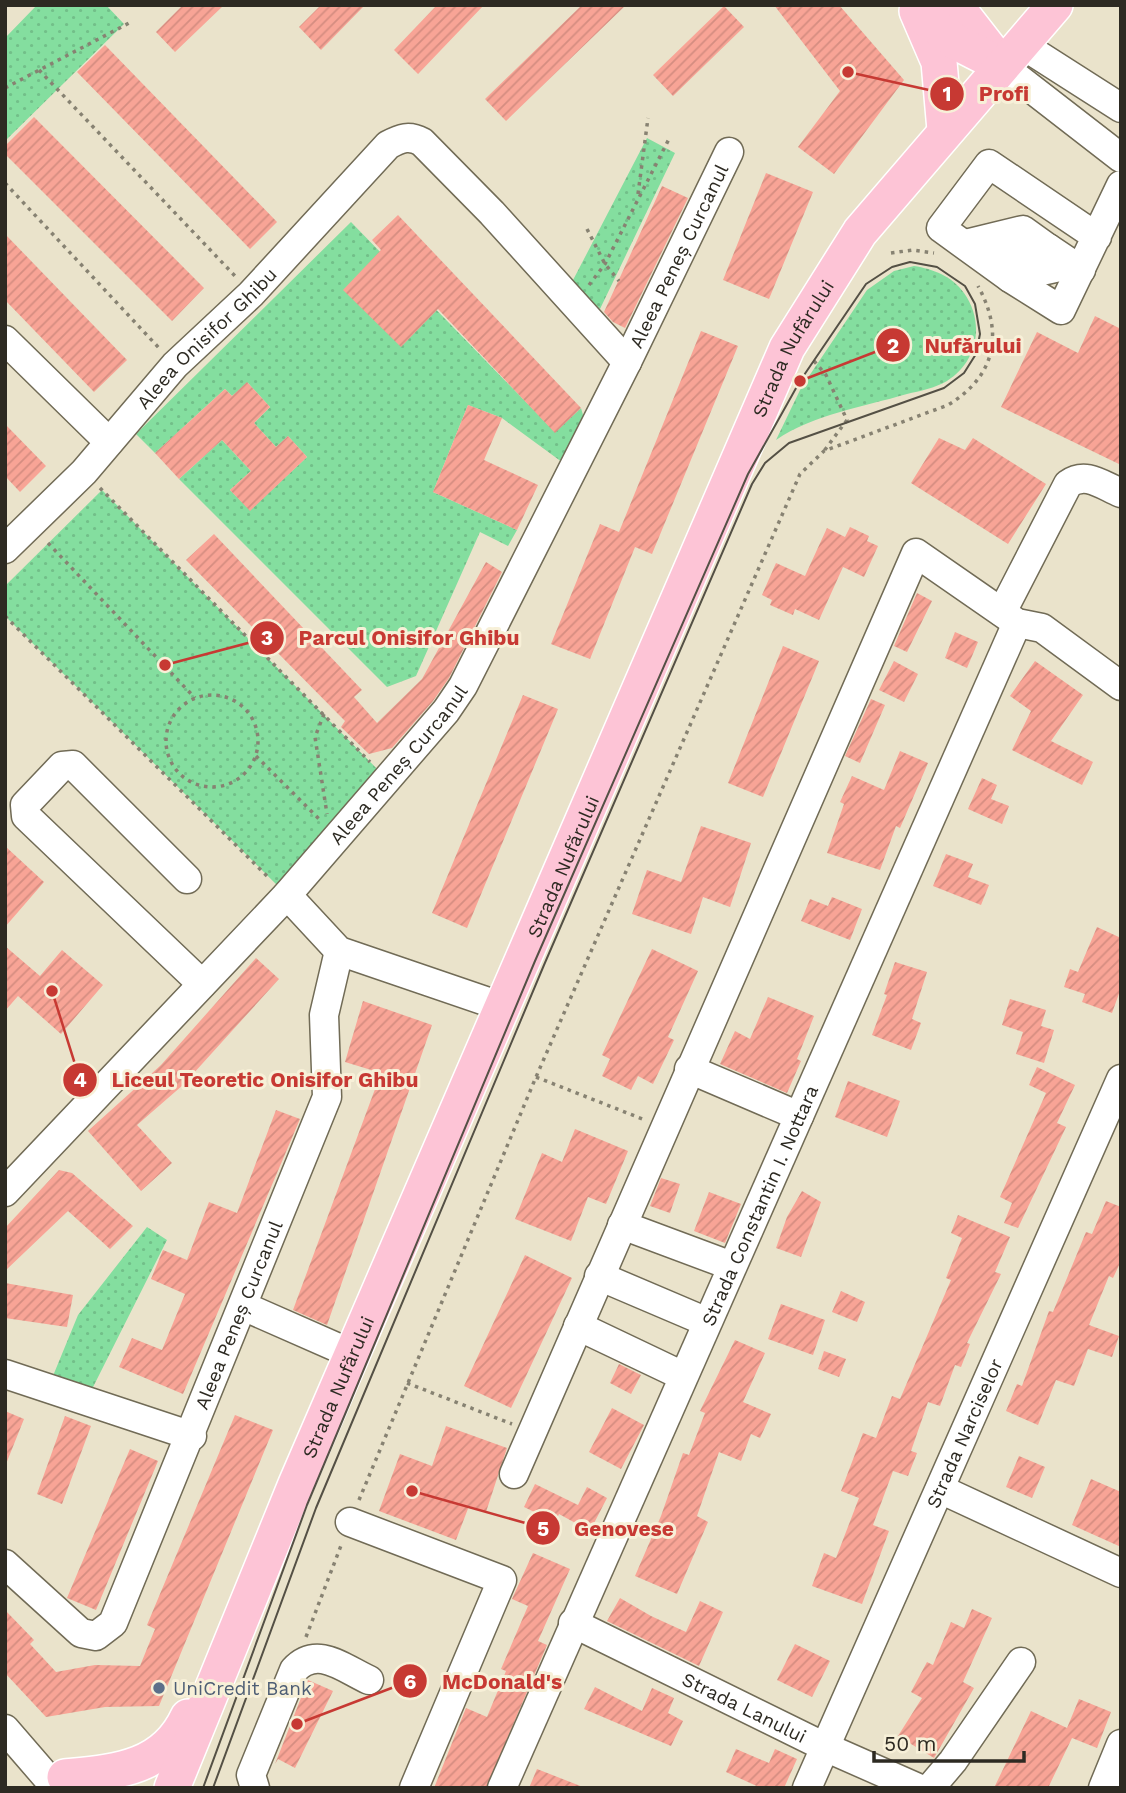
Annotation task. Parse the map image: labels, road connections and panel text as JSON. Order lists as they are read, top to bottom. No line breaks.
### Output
{"streets":{"main road":["Strada Nufărului"],"street":["Aleea Peneș Curcanul","Aleea Onisifor Ghibu","Strada Constantin I. Nottara","Strada Narciselor","Strada Lanului"]},"crossings":[["Aleea Peneș Curcanul","Aleea Onisifor Ghibu"],["Strada Constantin I. Nottara","Strada Lanului"],["Strada Narciselor","Strada Lanului"]],"places":["Profi","Nufărului","Parcul Onisifor Ghibu","Liceul Teoretic Onisifor Ghibu","Genovese","UniCredit Bank","McDonald's"],"scale_bar":"50 m"}
